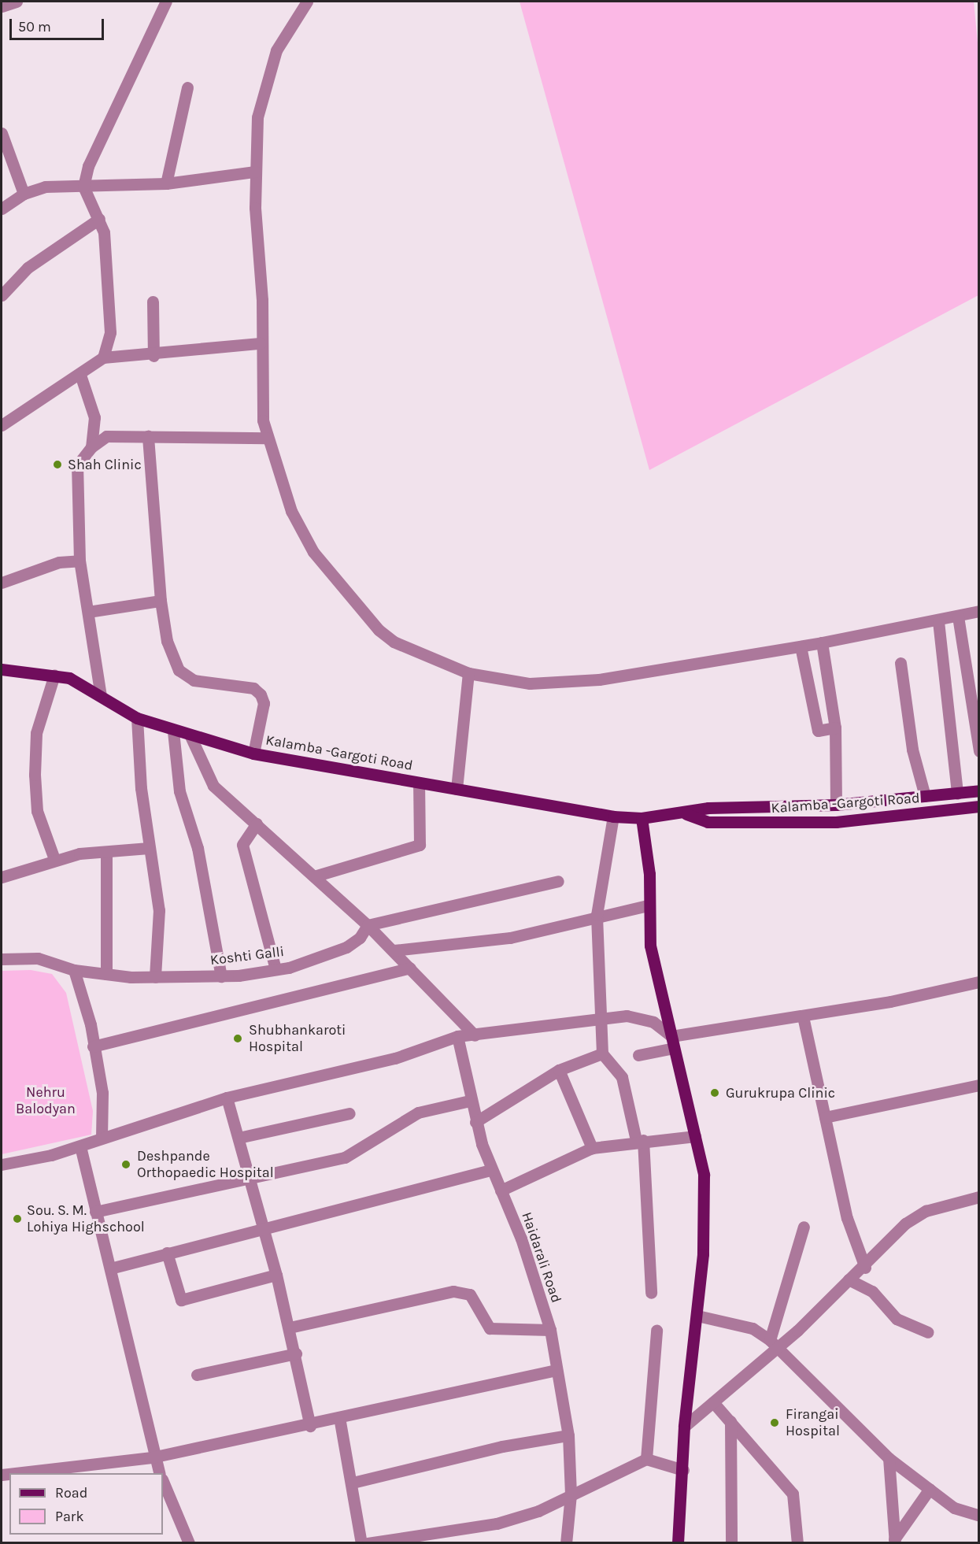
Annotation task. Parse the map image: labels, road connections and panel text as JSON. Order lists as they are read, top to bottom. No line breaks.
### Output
{"streets":{"main road":["Kalamba -Gargoti Road"],"street":["Koshti Galli","Haidarali Road"]},"parks":["Nehru Balodyan"],"places":["Shah Clinic","Shubhankaroti Hospital","Gurukrupa Clinic","Deshpande Orthopaedic Hospital","Sou. S. M. Lohiya Highschool","Firangai Hospital"],"legend":["Road","Park"],"scale_bar":"50 m"}
